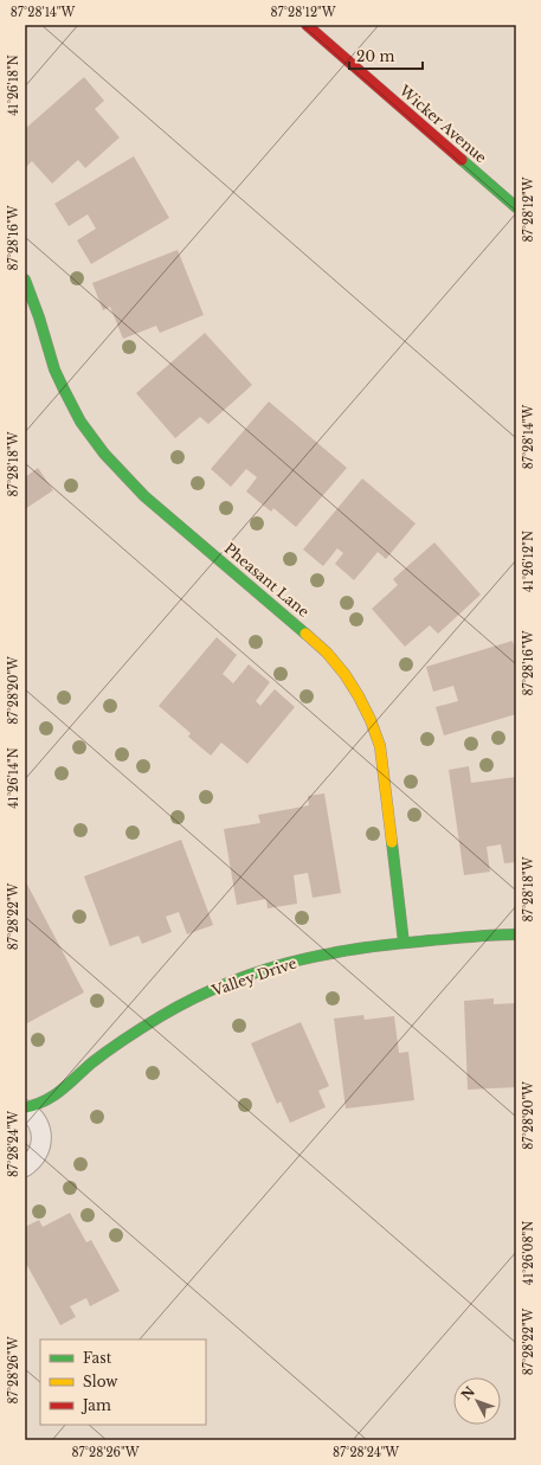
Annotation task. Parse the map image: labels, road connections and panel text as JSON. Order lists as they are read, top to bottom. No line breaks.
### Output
{"streets":{"main road":["Wicker Avenue","Pheasant Lane","Valley Drive"]},"crossings":[["Pheasant Lane","Valley Drive"]],"legend":["Fast","Slow","Jam"],"scale_bar":"20 m","north":"top left","coordinates":["87°28'14\"W","87°28'12\"W","41°26'18\"N","87°28'16\"W","87°28'18\"W","41°26'12\"N","87°28'20\"W","41°26'14\"N","87°28'22\"W","87°28'24\"W","41°26'08\"N","87°28'26\"W"]}
